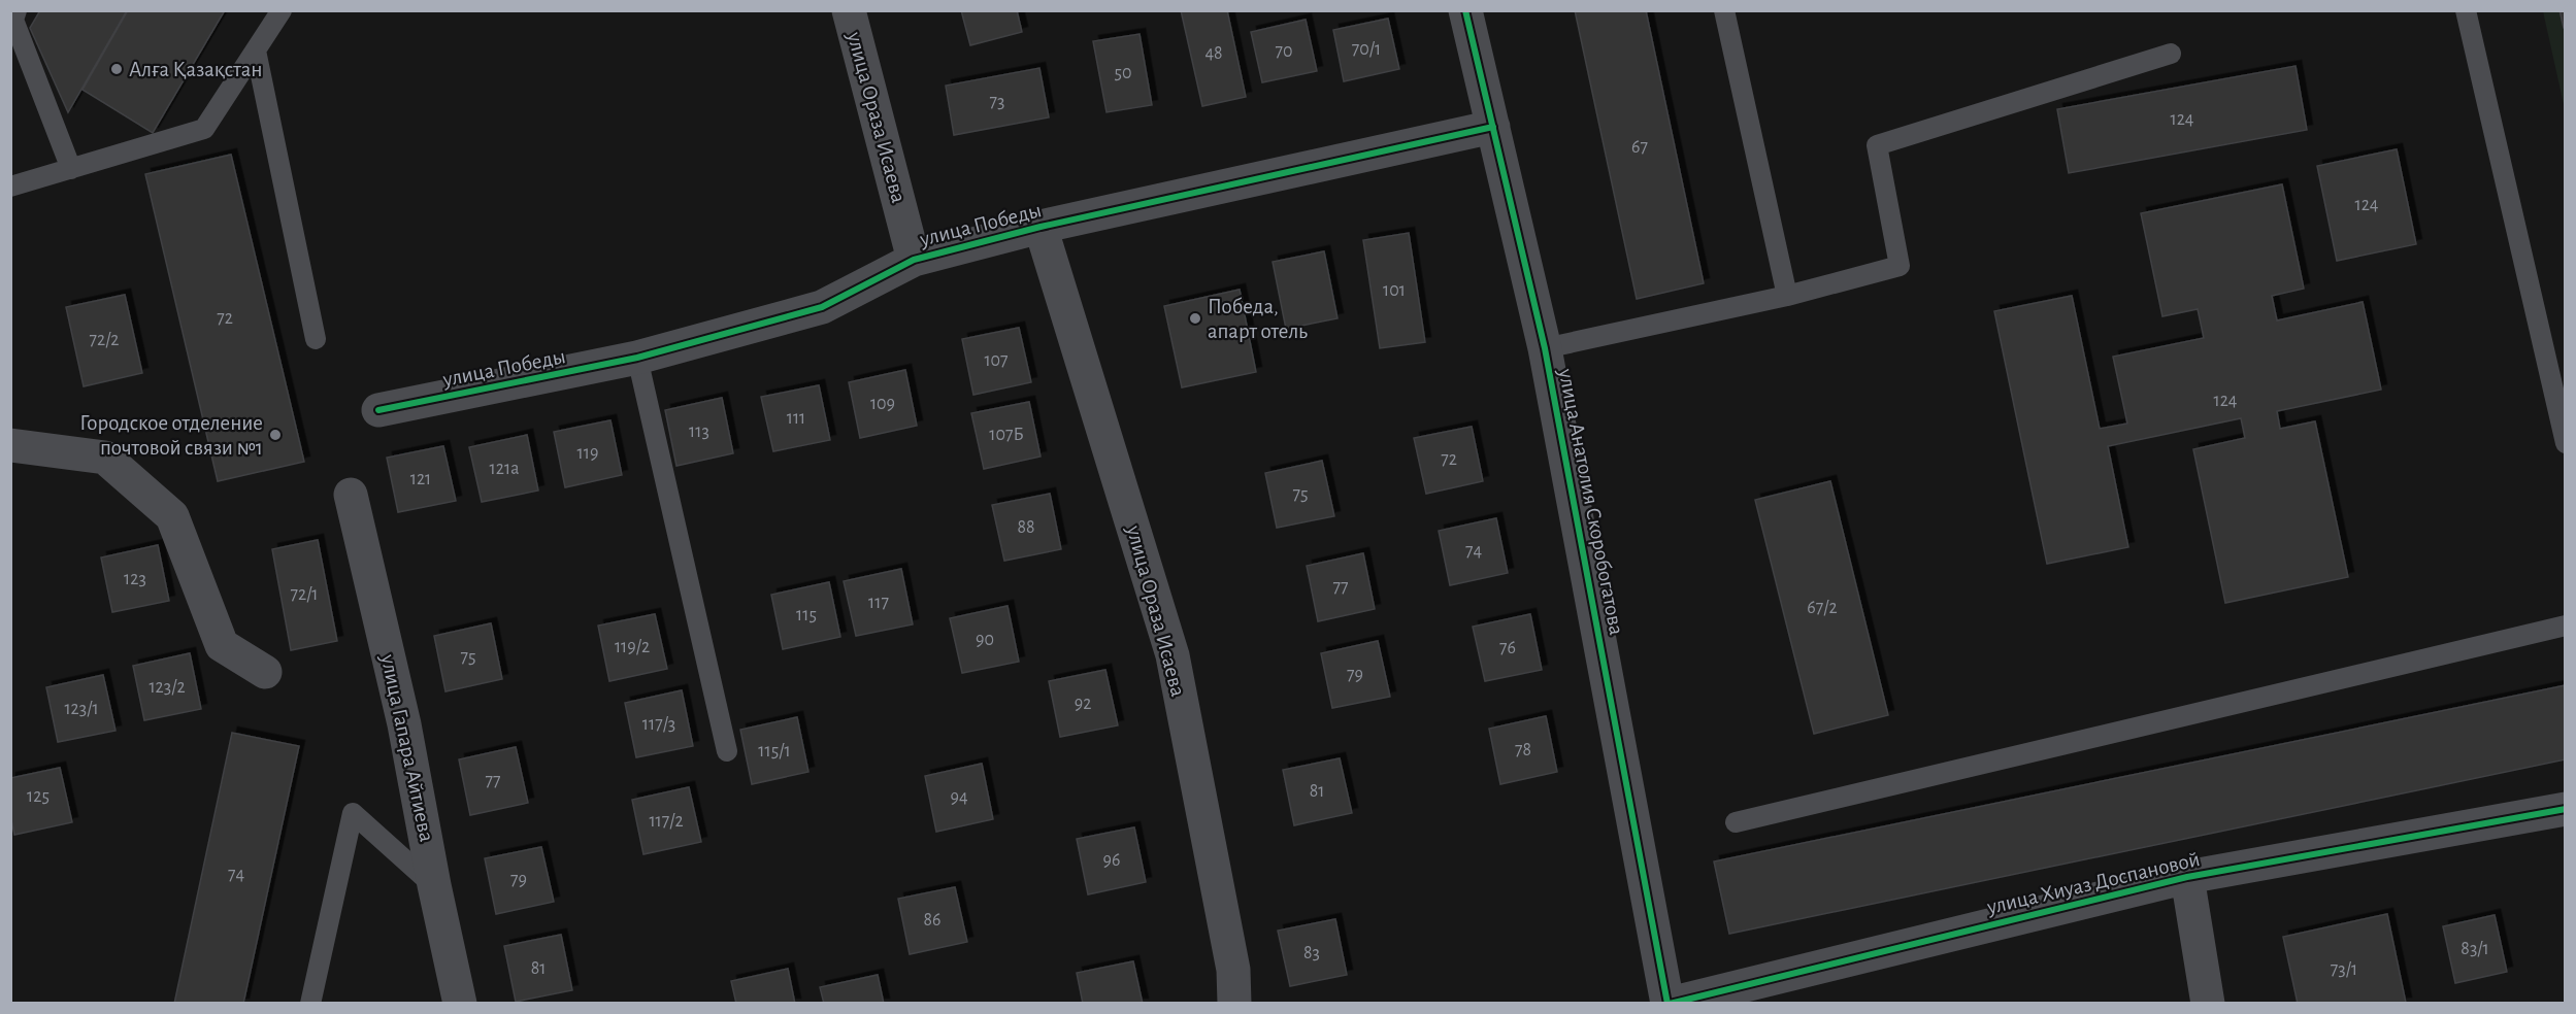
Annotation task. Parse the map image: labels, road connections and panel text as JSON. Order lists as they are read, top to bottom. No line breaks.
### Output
{"streets":{"street":["улица Ораза Исаева","улица Победы","улица Анатолия Скоробогатова","улица Гапара Айтиева","улица Хиуаз Доспановой"]},"crossings":[["улица Ораза Исаева","улица Победы"],["улица Победы","улица Анатолия Скоробогатова"],["улица Анатолия Скоробогатова","улица Хиуаз Доспановой"]],"places":["Алға Қазақстан","Победа, апарт отель","Городское отделение почтовой связи №1"],"house_numbers":["70/1","70","48","50","73","124","67","124","101","72","72/2","107","124","109","111","113","107Б","119","72","121а","121","75","88","74","123","77","72/1","117","67/2","115","90","119/2","76","75","79","123/2","92","123/1","117/3","78","115/1","77","81","125","94","117/2","96","74","79","86","83/1","83","81","73/1"]}
